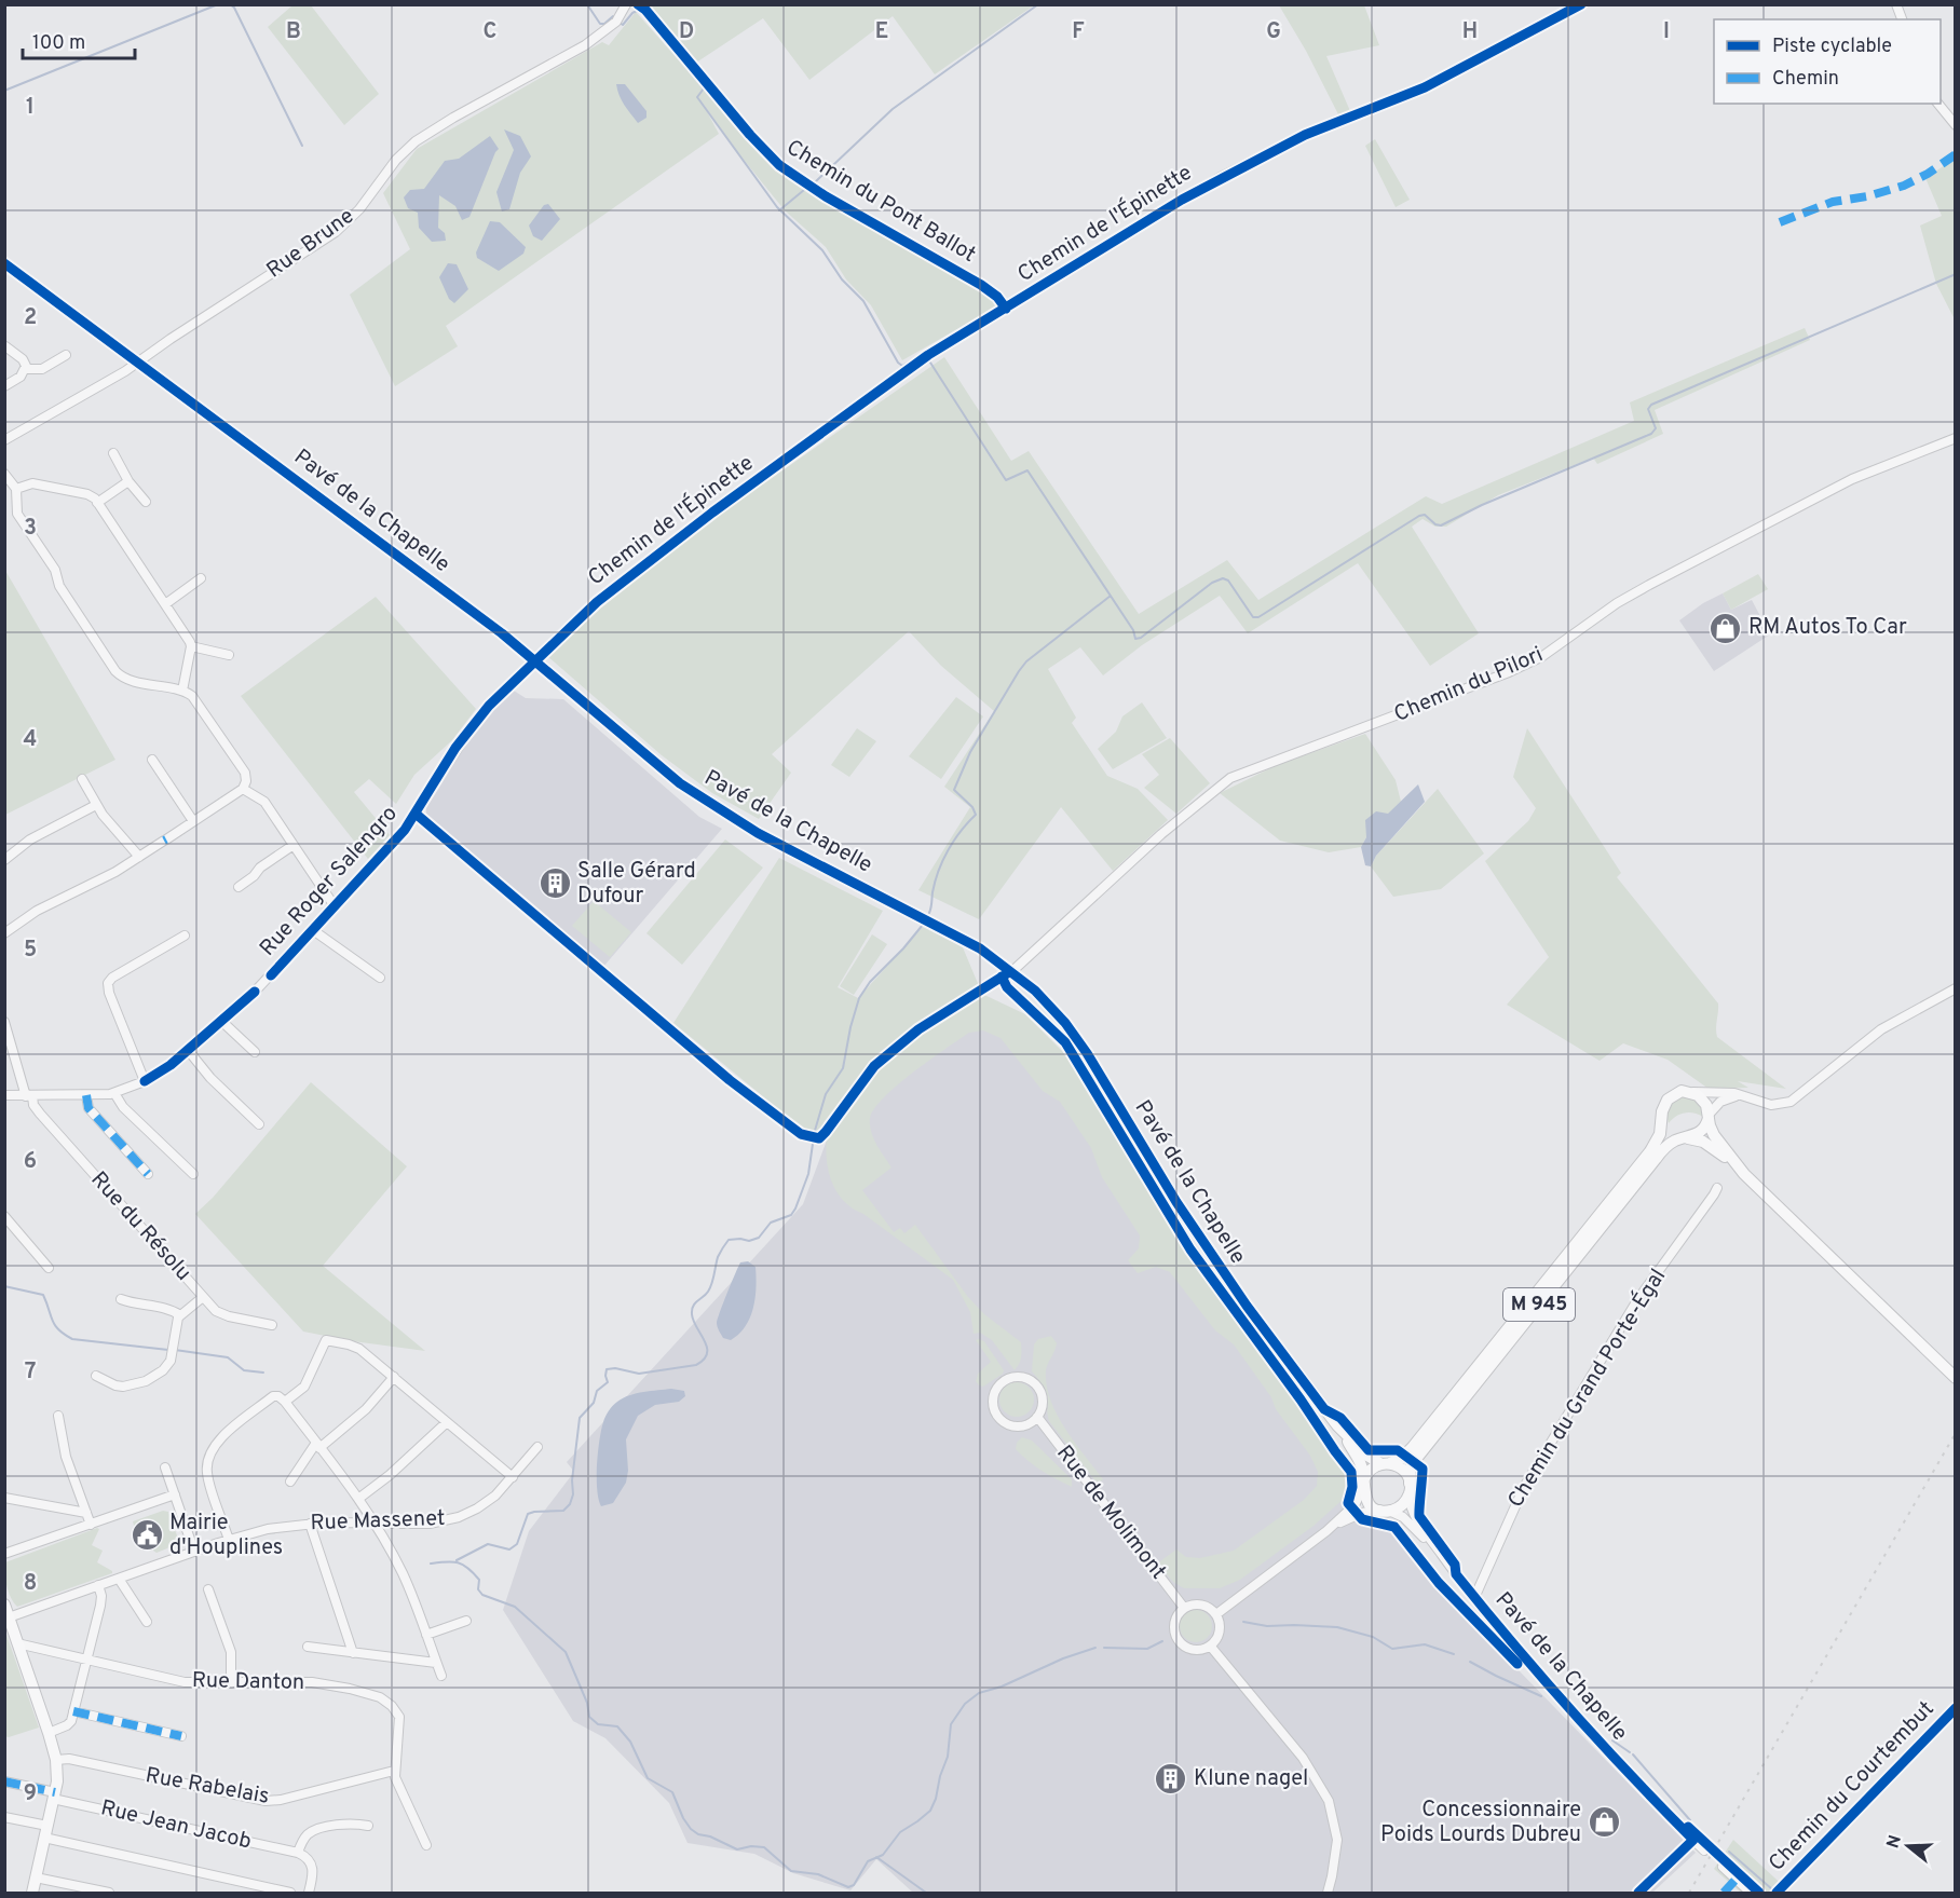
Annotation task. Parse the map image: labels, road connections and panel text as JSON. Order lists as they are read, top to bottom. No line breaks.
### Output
{"streets":{"main road":["Pavé de la Chapelle","M 945"],"street":["Chemin du Pont Ballot","Chemin de l'Épinette","Rue Brune","Chemin du Pilori","Rue Roger Salengro","Rue du Résolu","Chemin du Grand Porte-Égal","Rue de Molimont","Rue Massenet","Rue Danton","Rue Rabelais","Chemin du Courtembut","Rue Jean Jacob"]},"crossings":[["Chemin du Pont Ballot","Chemin de l'Épinette"],["Chemin de l'Épinette","Pavé de la Chapelle"],["Chemin de l'Épinette","Rue Roger Salengro"],["Rue Brune","Pavé de la Chapelle"],["Pavé de la Chapelle","Chemin du Pilori"],["Pavé de la Chapelle","Rue Roger Salengro"],["Pavé de la Chapelle","M 945"],["Pavé de la Chapelle","Chemin du Grand Porte-Égal"],["Rue Roger Salengro","Rue du Résolu"],["Rue Danton","Rue Rabelais"]],"places":{"shop":["RM Autos To Car","Concessionnaire Poids Lourds Dubreu"],"building":["Salle Gérard Dufour","Klune nagel"],"public building":["Mairie d'Houplines"]},"legend":["Piste cyclable","Chemin"],"scale_bar":"100 m","north":"left","grid":{"columns":["B","C","D","E","F","G","H","I"],"rows":["1","2","3","4","5","6","7","8","9"]}}
